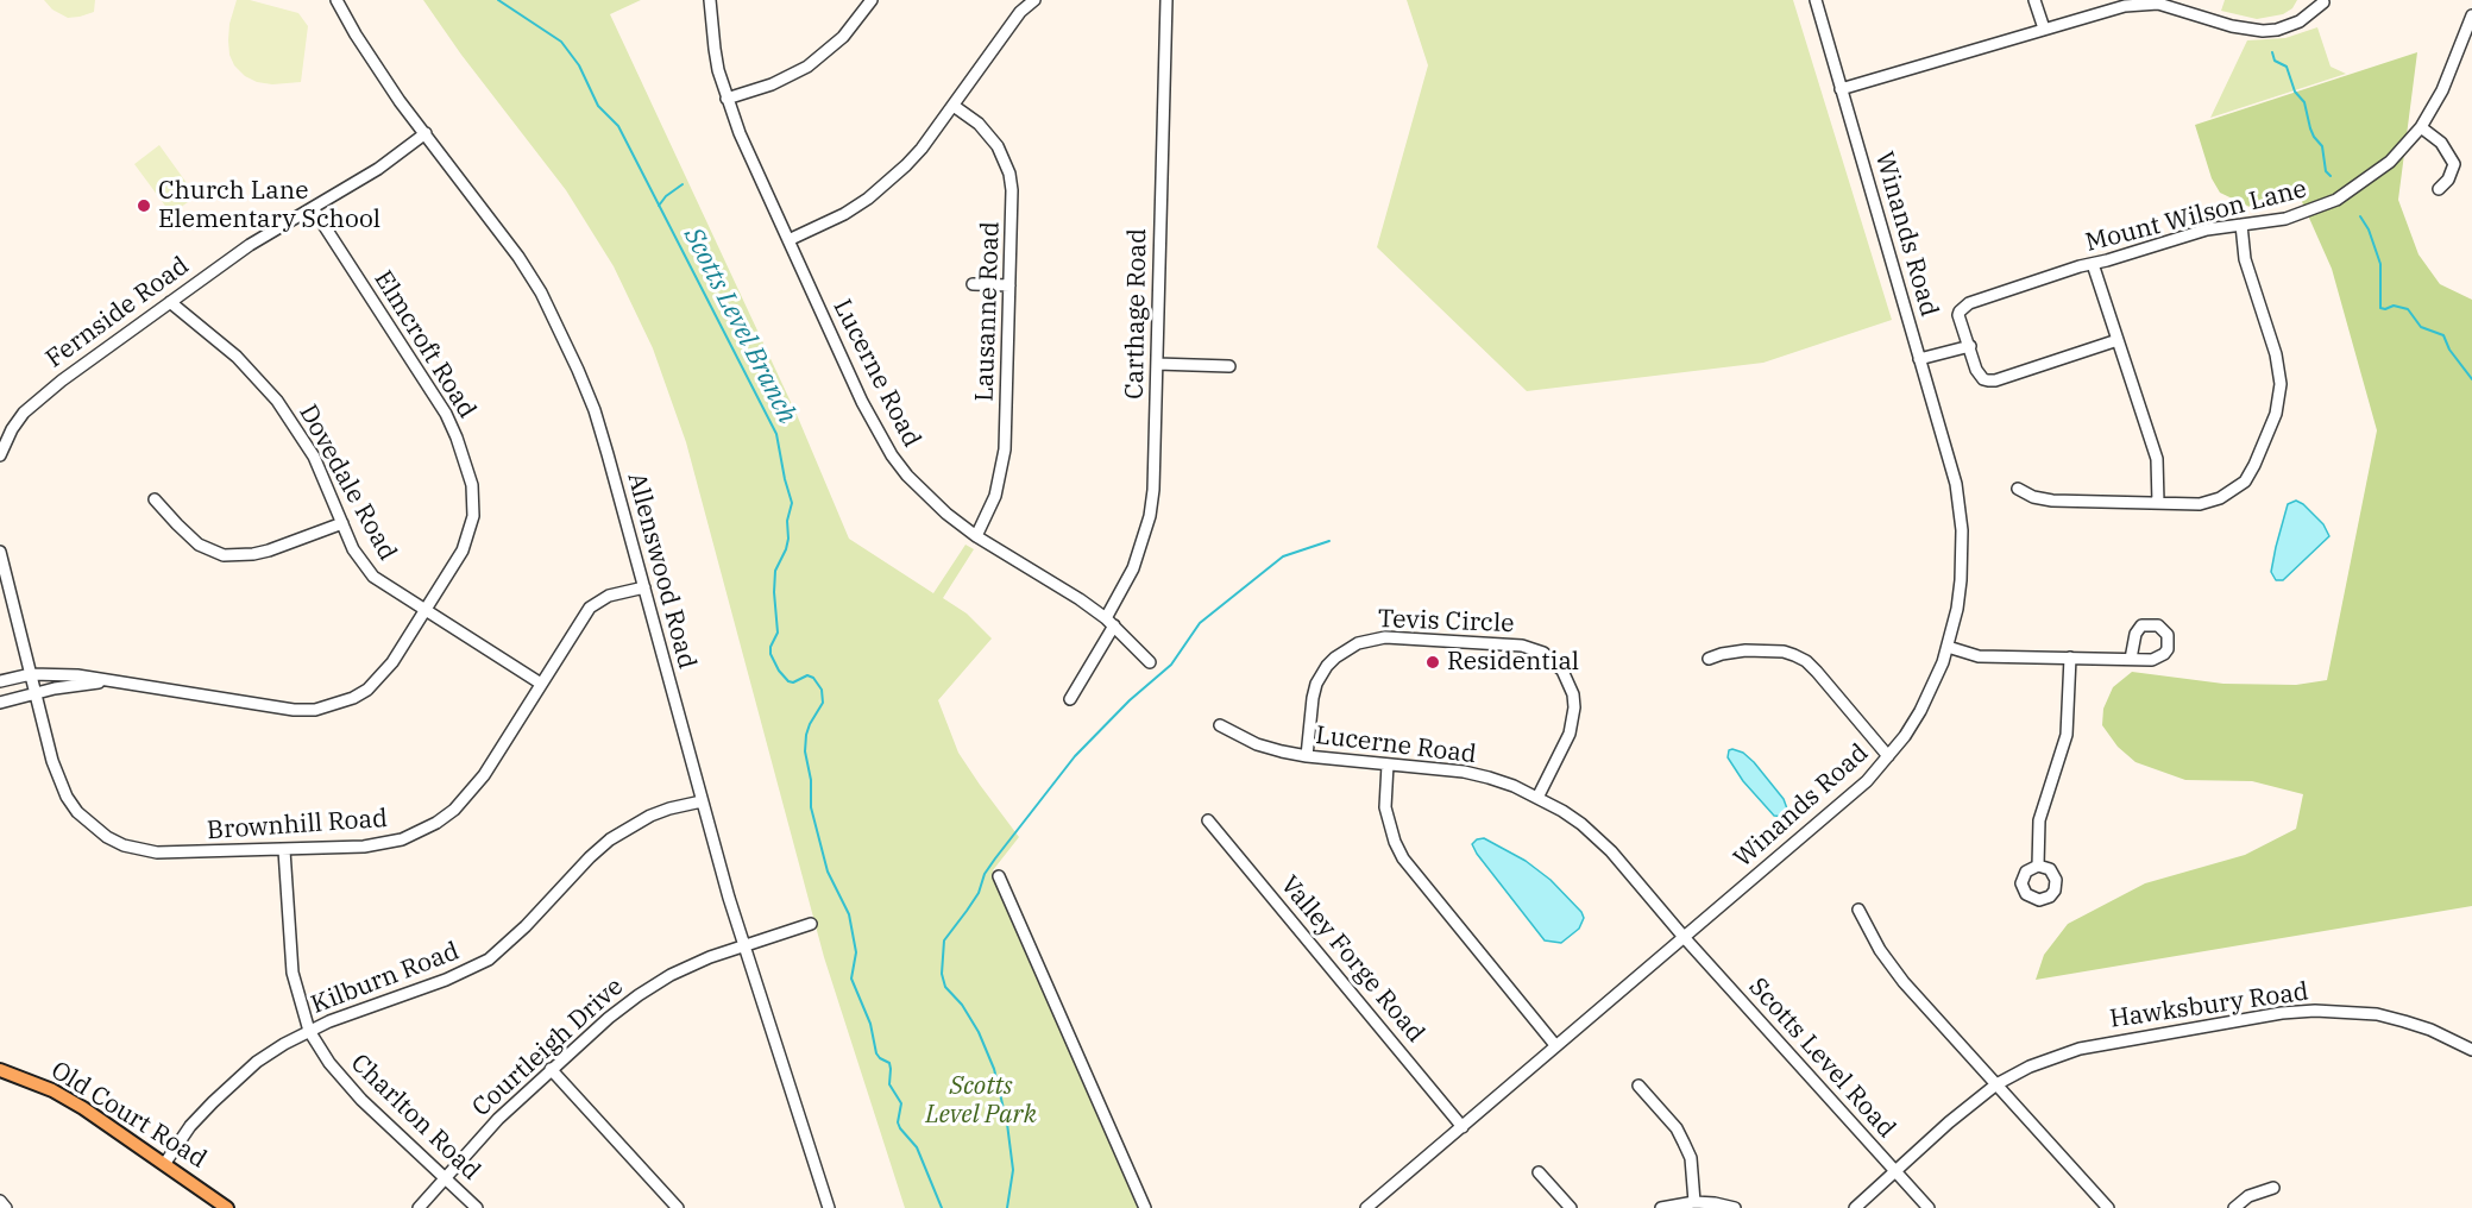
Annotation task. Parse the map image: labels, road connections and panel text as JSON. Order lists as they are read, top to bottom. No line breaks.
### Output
{"streets":{"main road":["Old Court Road"],"street":["Mount Wilson Lane","Winands Road","Lausanne Road","Fernside Road","Carthage Road","Elmcroft Road","Lucerne Road","Dovedale Road","Allenswood Road","Tevis Circle","Brownhill Road","Valley Forge Road","Kilburn Road","Hawksbury Road","Courtleigh Drive","Scotts Level Road","Charlton Road"]},"crossings":[["Winands Road","Lucerne Road"],["Winands Road","Valley Forge Road"],["Winands Road","Scotts Level Road"],["Lausanne Road","Lucerne Road"],["Fernside Road","Elmcroft Road"],["Fernside Road","Dovedale Road"],["Fernside Road","Allenswood Road"],["Carthage Road","Lucerne Road"],["Elmcroft Road","Dovedale Road"],["Elmcroft Road","Brownhill Road"],["Lucerne Road","Tevis Circle"],["Lucerne Road","Scotts Level Road"],["Dovedale Road","Brownhill Road"],["Allenswood Road","Brownhill Road"],["Allenswood Road","Kilburn Road"],["Allenswood Road","Courtleigh Drive"],["Brownhill Road","Charlton Road"],["Kilburn Road","Old Court Road"],["Kilburn Road","Charlton Road"],["Hawksbury Road","Scotts Level Road"],["Courtleigh Drive","Charlton Road"]],"water":["Scotts Level Branch"],"parks":["Scotts Level Park"],"places":["Church Lane Elementary School","Residential"]}
